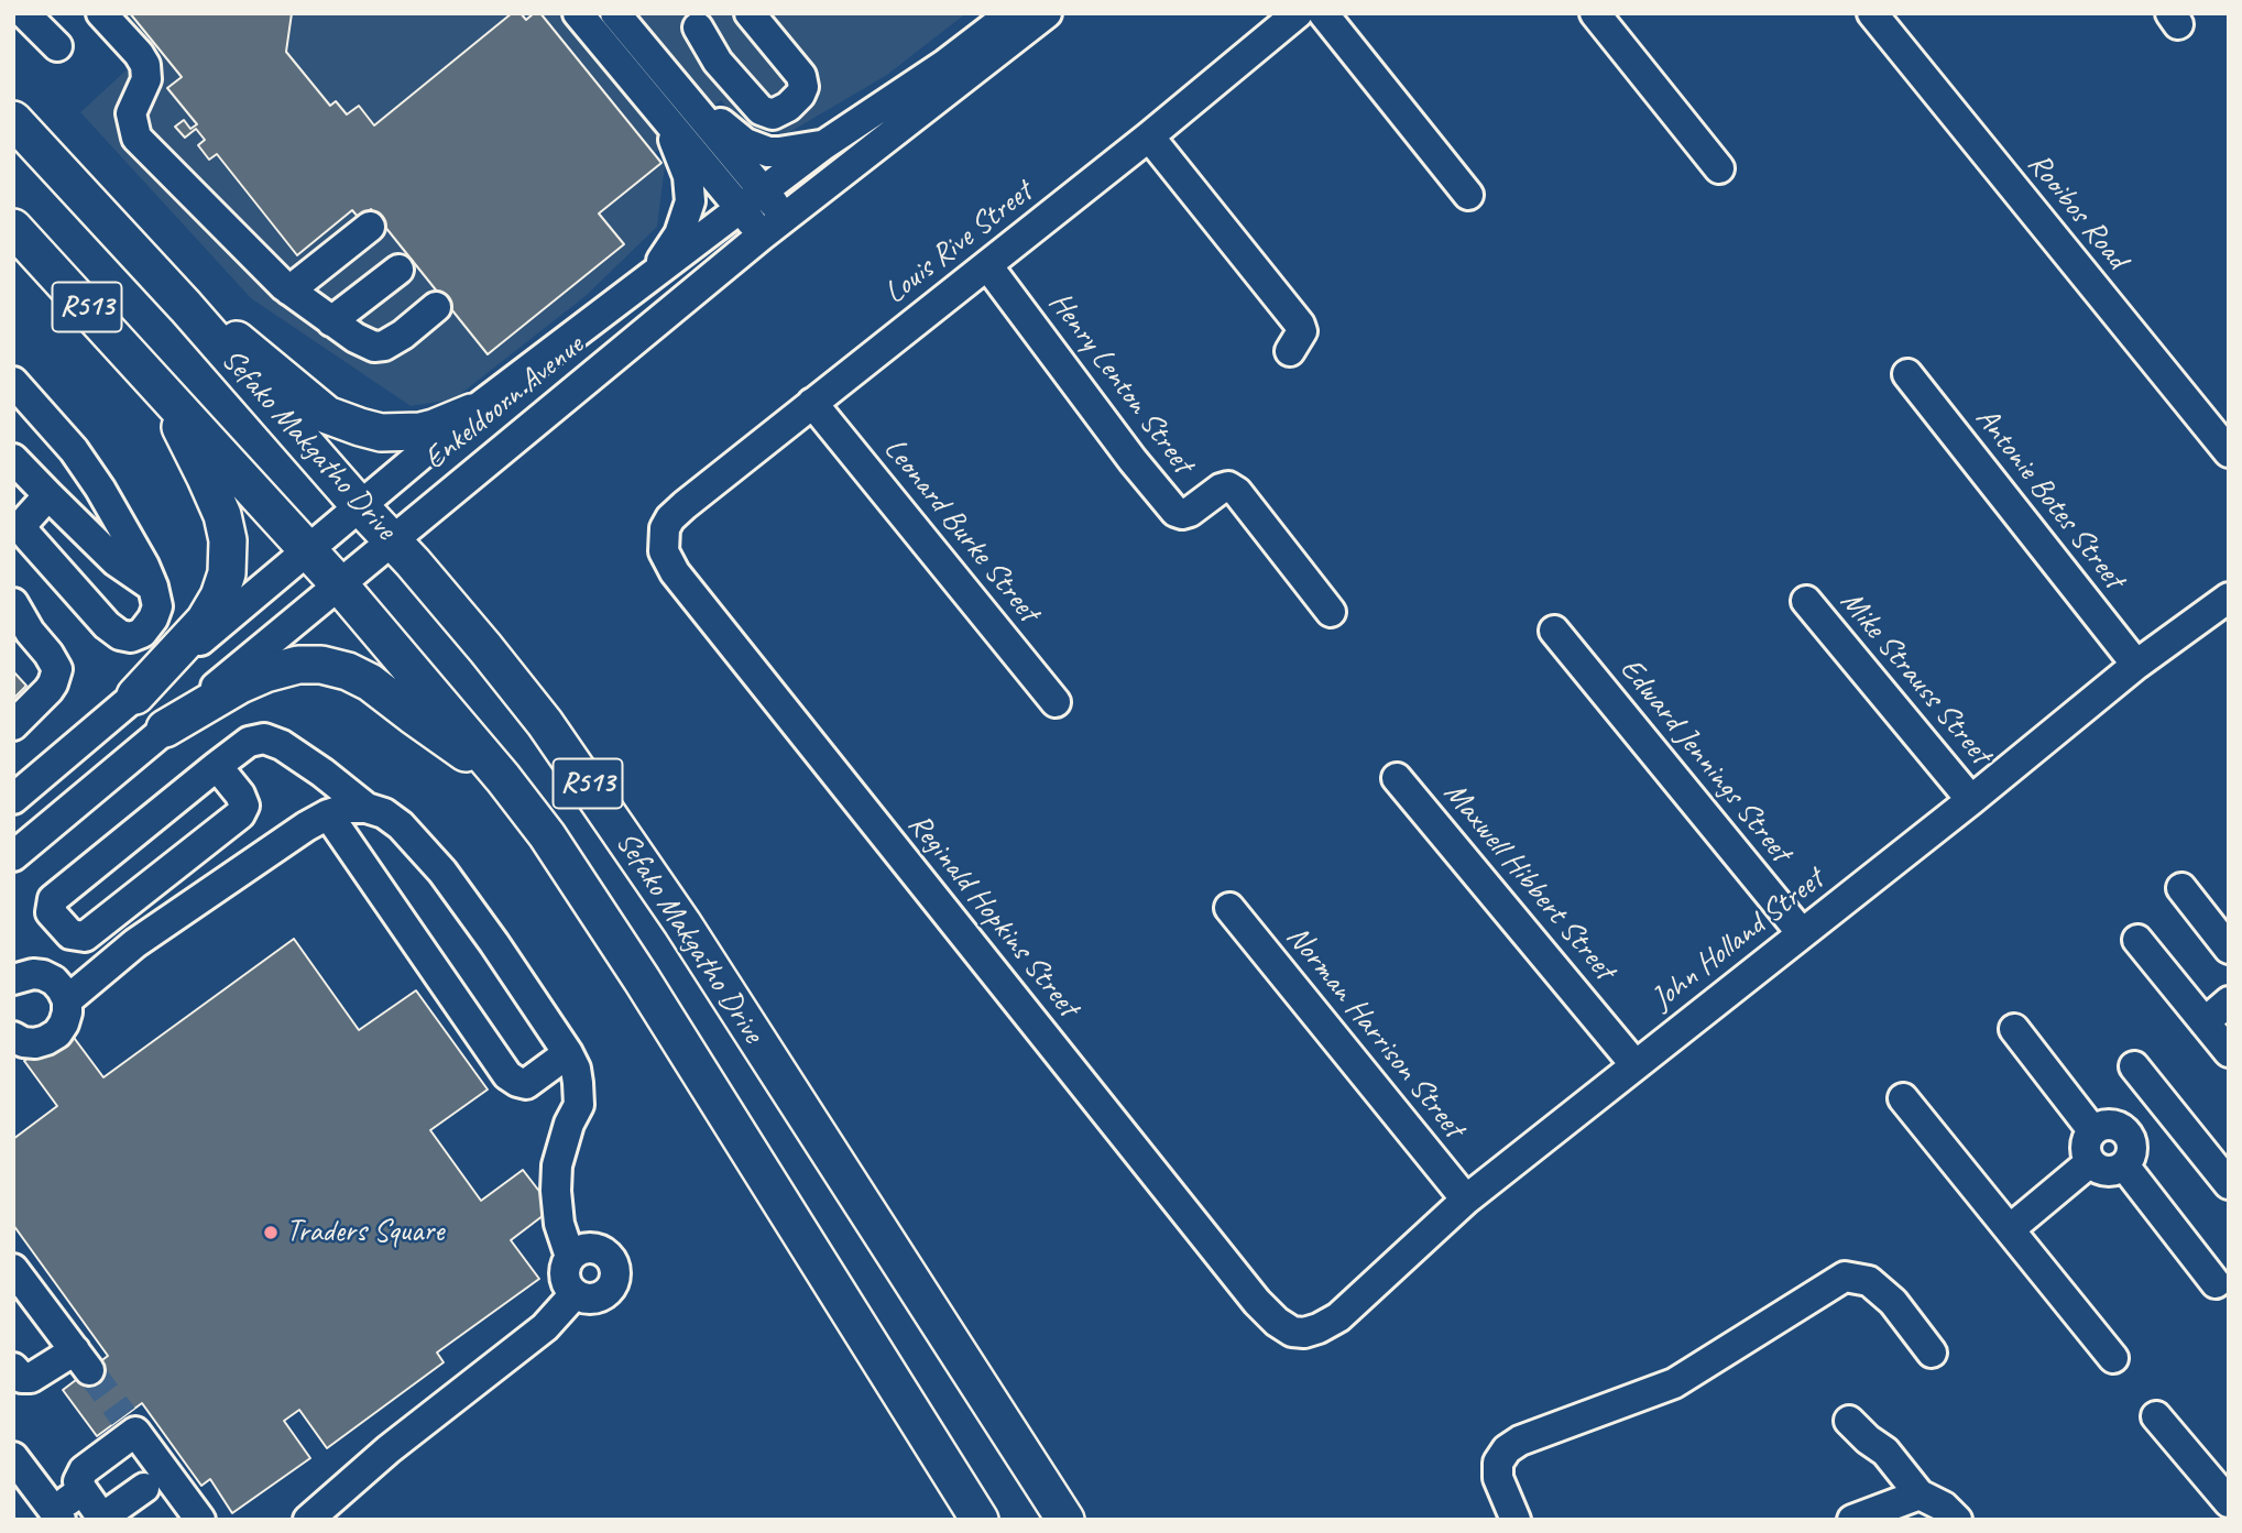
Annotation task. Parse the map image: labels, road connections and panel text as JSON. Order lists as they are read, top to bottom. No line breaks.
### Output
{"streets":{"main road":["R513","Sefako Makgatho Drive"],"street":["Rooibos Road","Louis Rive Street","Henry Lenton Street","Enkeldoorn Avenue","Antonie Botes Street","Leonard Burke Street","Mike Strauss Street","Edward Jennings Street","Maxwell Hibbert Street","Reginald Hopkins Street","John Holland Street","Norman Harrison Street"]},"crossings":[["Louis Rive Street","Henry Lenton Street"],["Louis Rive Street","Leonard Burke Street"],["Louis Rive Street","Reginald Hopkins Street"],["Enkeldoorn Avenue","Sefako Makgatho Drive"],["Antonie Botes Street","John Holland Street"],["Mike Strauss Street","John Holland Street"],["Edward Jennings Street","John Holland Street"],["Maxwell Hibbert Street","John Holland Street"],["Reginald Hopkins Street","John Holland Street"],["John Holland Street","Norman Harrison Street"]],"places":["Traders Square"]}
